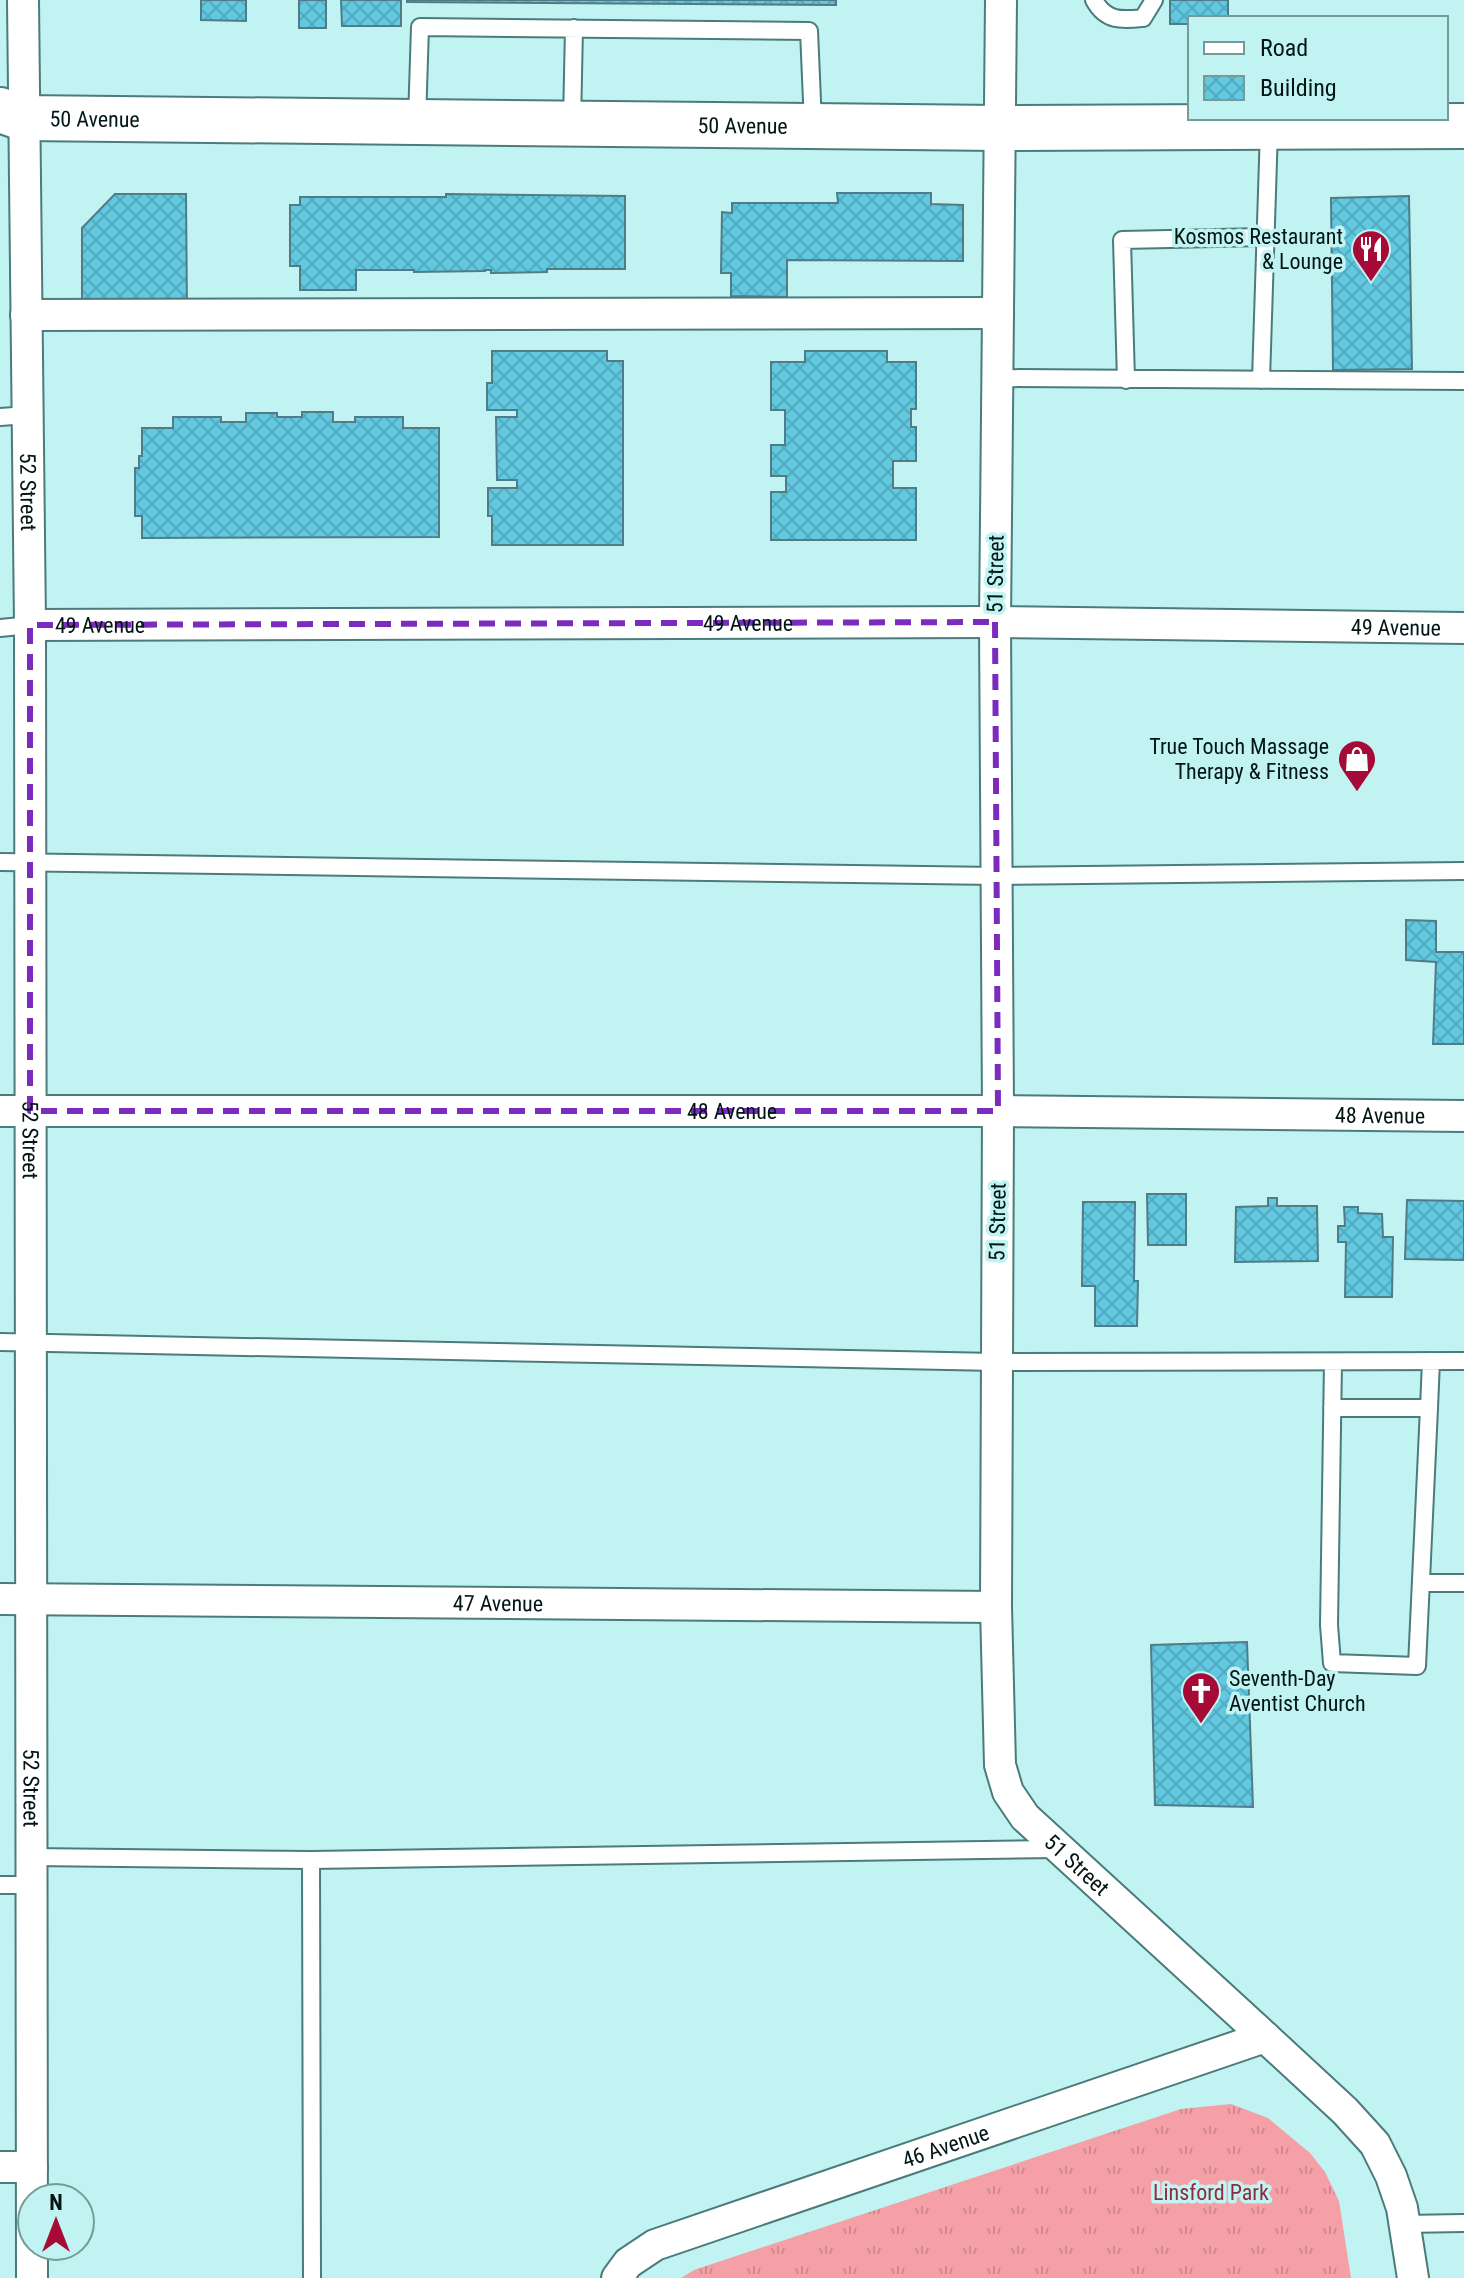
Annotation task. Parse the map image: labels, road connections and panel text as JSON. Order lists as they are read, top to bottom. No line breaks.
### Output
{"streets":{"main road":["50 Avenue"],"street":["52 Street","51 Street","49 Avenue","48 Avenue","47 Avenue","46 Avenue"]},"crossings":[["50 Avenue","52 Street"],["50 Avenue","51 Street"],["52 Street","49 Avenue"],["52 Street","48 Avenue"],["52 Street","47 Avenue"],["51 Street","49 Avenue"],["51 Street","48 Avenue"],["51 Street","47 Avenue"],["51 Street","46 Avenue"]],"parks":["Linsford Park"],"places":{"restaurant":["Kosmos Restaurant & Lounge"],"shop":["True Touch Massage Therapy & Fitness"],"church":["Seventh-Day Aventist Church"]},"legend":["Road","Building"],"north":"top"}
